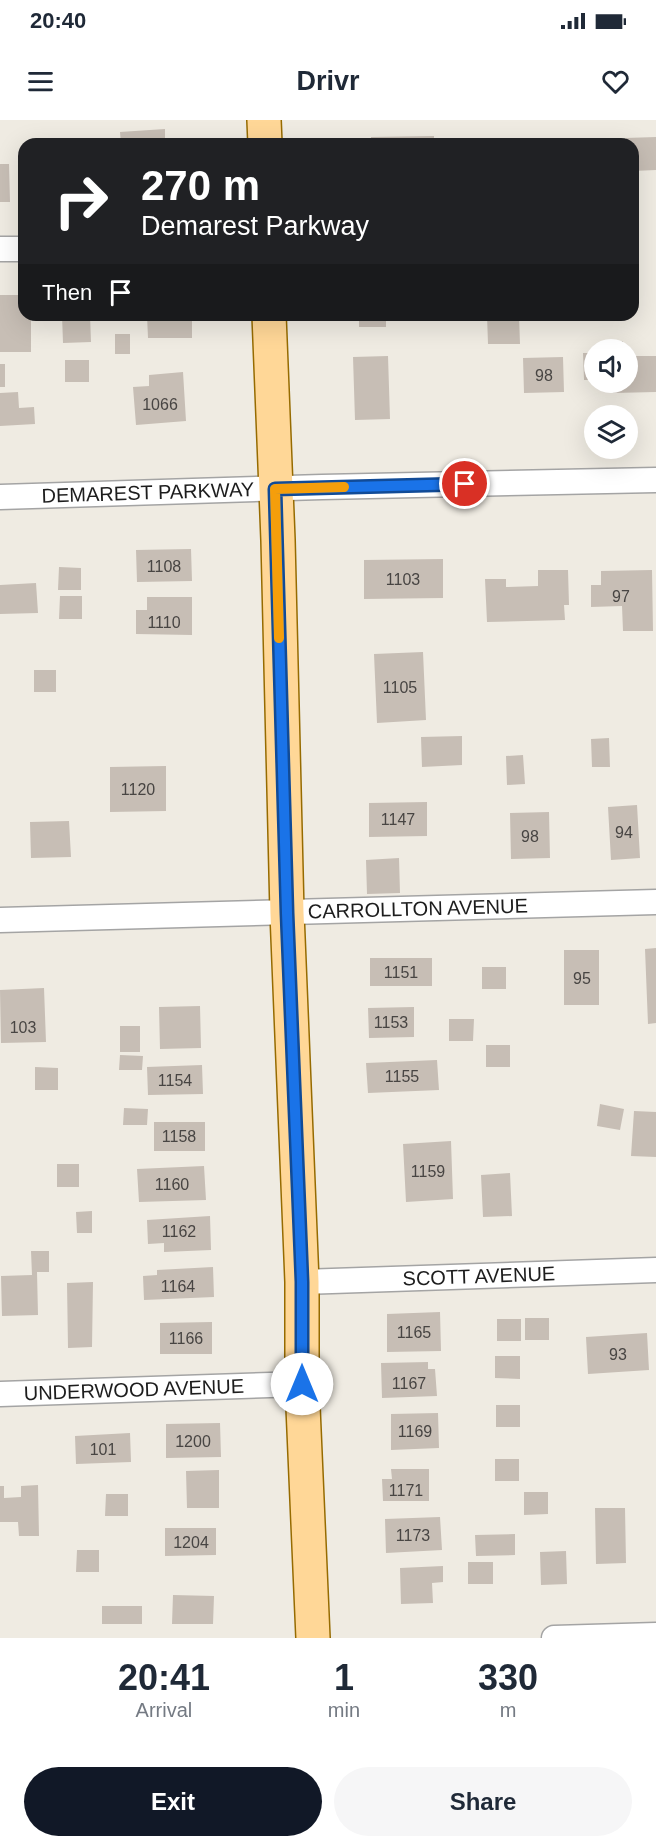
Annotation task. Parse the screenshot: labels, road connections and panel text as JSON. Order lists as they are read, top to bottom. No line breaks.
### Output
{"streets":{"street":["DEMAREST PARKWAY","CARROLLTON AVENUE","SCOTT AVENUE","UNDERWOOD AVENUE"]},"house_numbers":["98","1066","1108","1103","97","1110","1105","1120","1147","94","98","1151","95","1153","103","1155","1154","1158","1159","1160","1162","1164","1165","1166","93","1167","1169","1200","101","1171","1173","1204"],"page":{"status":"20:40","header":"Drivr","turn":["270 m","Demarest Parkway"],"then":"Then","eta":["20:41","Arrival","1","min","330","m"],"buttons":["Exit","Share"]}}
